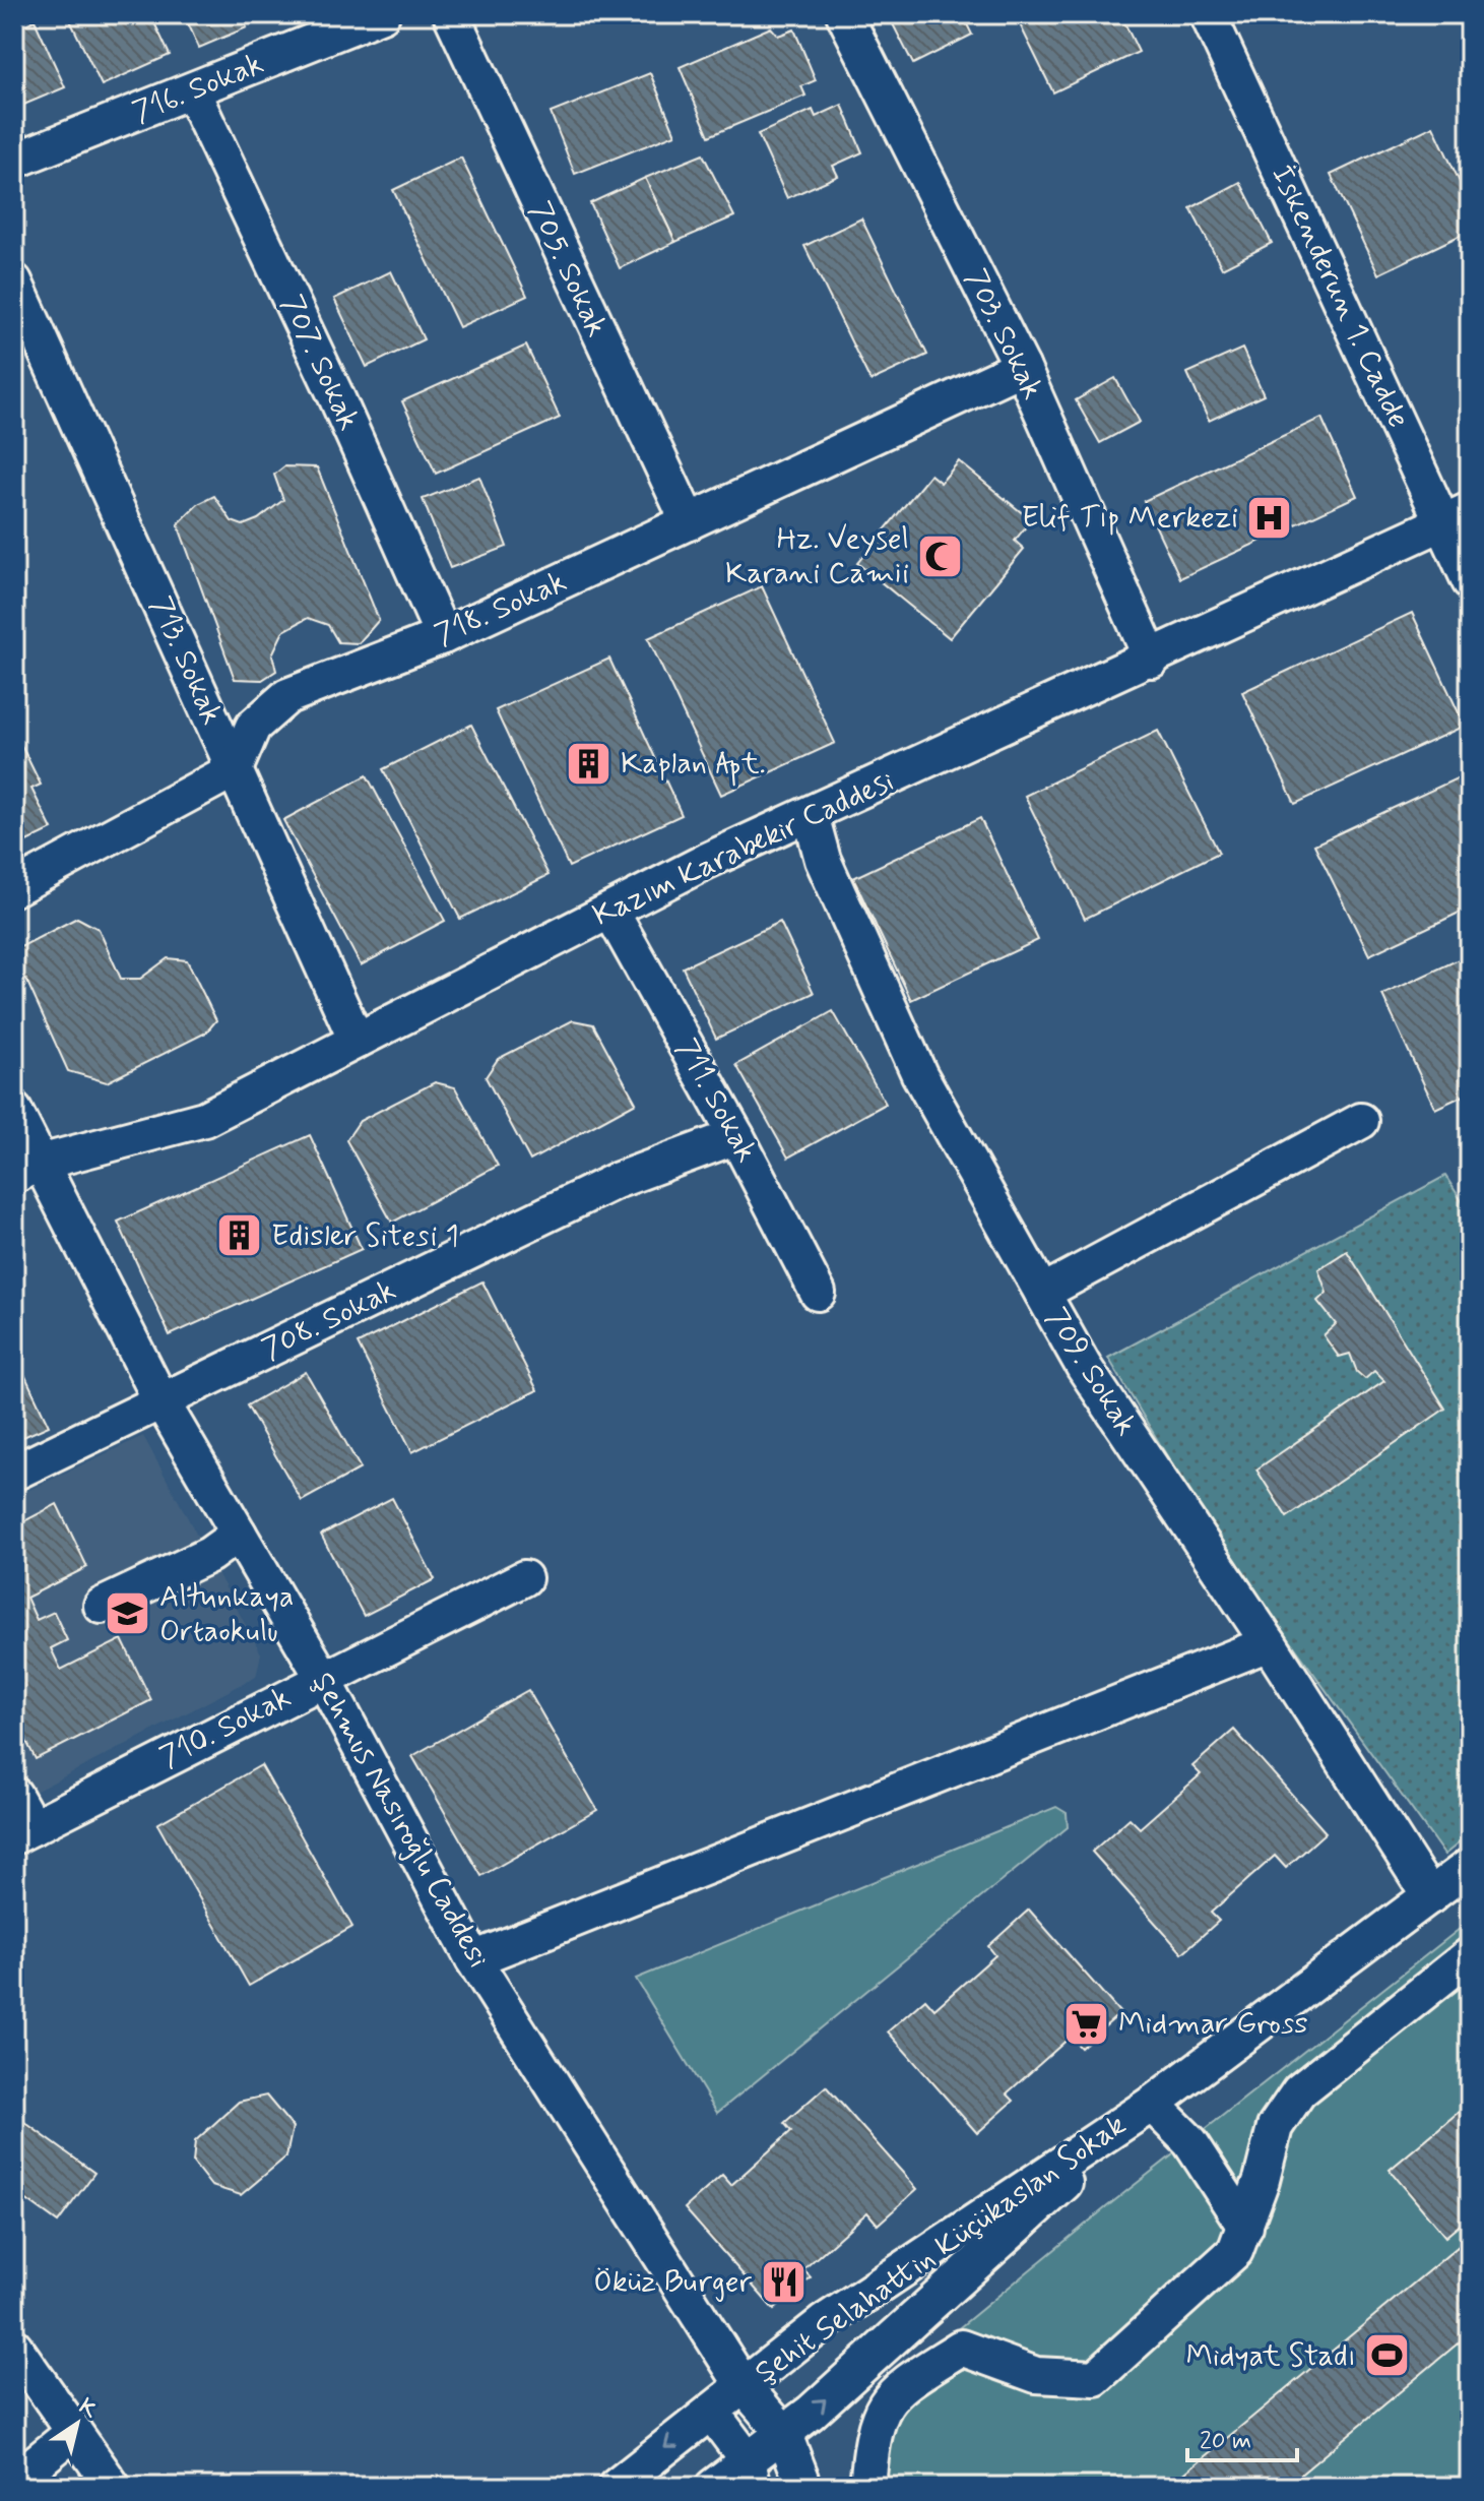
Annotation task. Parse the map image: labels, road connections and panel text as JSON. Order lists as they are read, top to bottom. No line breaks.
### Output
{"streets":{"street":["716. Sokak","705. Sokak","İskenderun 1. Cadde","703. Sokak","707. Sokak","718. Sokak","713. Sokak","Kazım Karabekir Caddesi","711. Sokak","708. Sokak","709. Sokak","710. Sokak","Şehmus Nasıroğlu Caddesi","Şehit Selahattin Küçükaslan Sokak"]},"crossings":[["716. Sokak","707. Sokak"],["705. Sokak","718. Sokak"],["İskenderun 1. Cadde","Kazım Karabekir Caddesi"],["703. Sokak","718. Sokak"],["703. Sokak","Kazım Karabekir Caddesi"],["707. Sokak","718. Sokak"],["718. Sokak","713. Sokak"],["713. Sokak","Kazım Karabekir Caddesi"],["Kazım Karabekir Caddesi","711. Sokak"],["Kazım Karabekir Caddesi","709. Sokak"],["Kazım Karabekir Caddesi","Şehmus Nasıroğlu Caddesi"],["711. Sokak","708. Sokak"],["708. Sokak","Şehmus Nasıroğlu Caddesi"],["709. Sokak","Şehit Selahattin Küçükaslan Sokak"],["710. Sokak","Şehmus Nasıroğlu Caddesi"],["Şehmus Nasıroğlu Caddesi","Şehit Selahattin Küçükaslan Sokak"]],"places":{"hospital":["Elif Tıp Merkezi"],"mosque":["Hz. Veysel Karani Camii"],"building":["Kaplan Apt.","Edisler Sitesi 1"],"school or university":["Altunkaya Ortaokulu"],"supermarket":["Midmar Gross"],"restaurant":["Öküz Burger"],"sports":["Midyat Stadı"]},"scale_bar":"20 m","north":"top right"}
